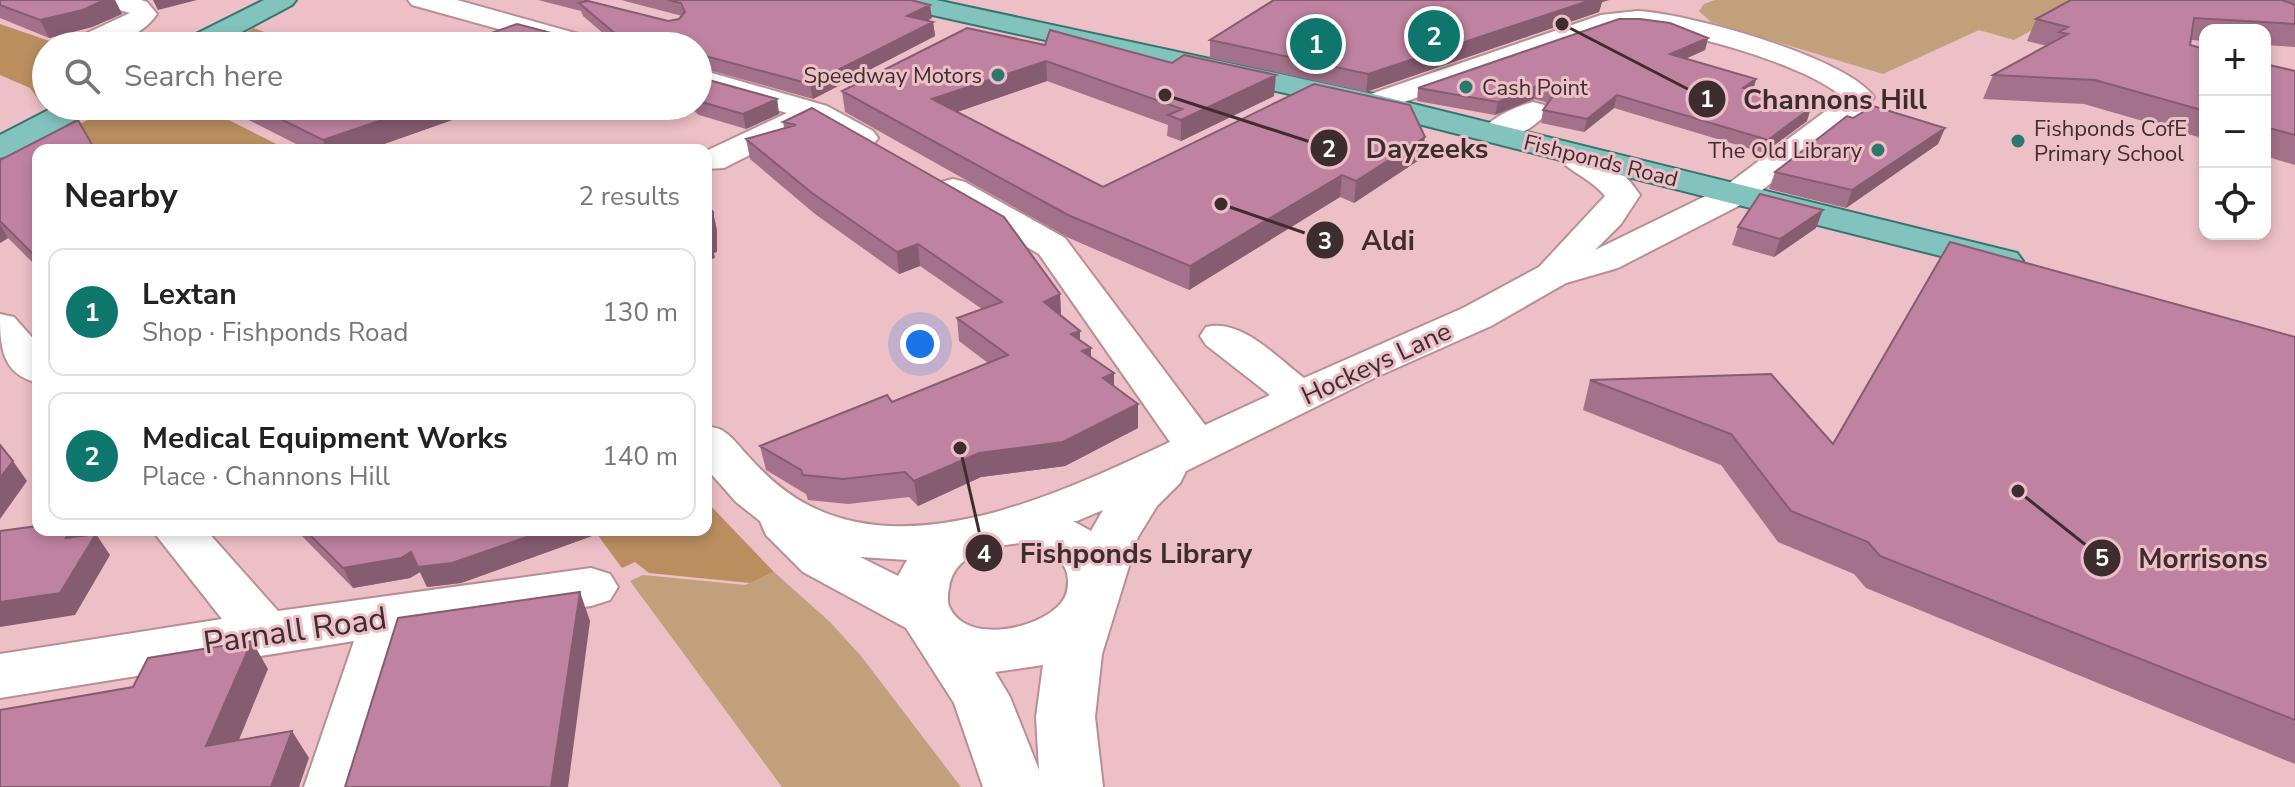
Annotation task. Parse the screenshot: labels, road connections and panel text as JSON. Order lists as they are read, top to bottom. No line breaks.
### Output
{"streets":{"main road":["Fishponds Road"],"street":["Hockeys Lane","Parnall Road"]},"crossings":[["Fishponds Road","Hockeys Lane"]],"places":["Channons Hill","Speedway Motors","Cash Point","Dayzeeks","Fishponds CofE Primary School","The Old Library","Aldi","Fishponds Library","Morrisons"],"page":{"pins":["2","1"],"map_buttons":["+","−"],"search":"Search here","heading":["Nearby","2 results"],"list":[{"mark":"1","name":"Lextan","note":"Shop · Fishponds Road","value":"130 m"},{"mark":"2","name":"Medical Equipment Works","note":"Place · Channons Hill","value":"140 m"}]}}
